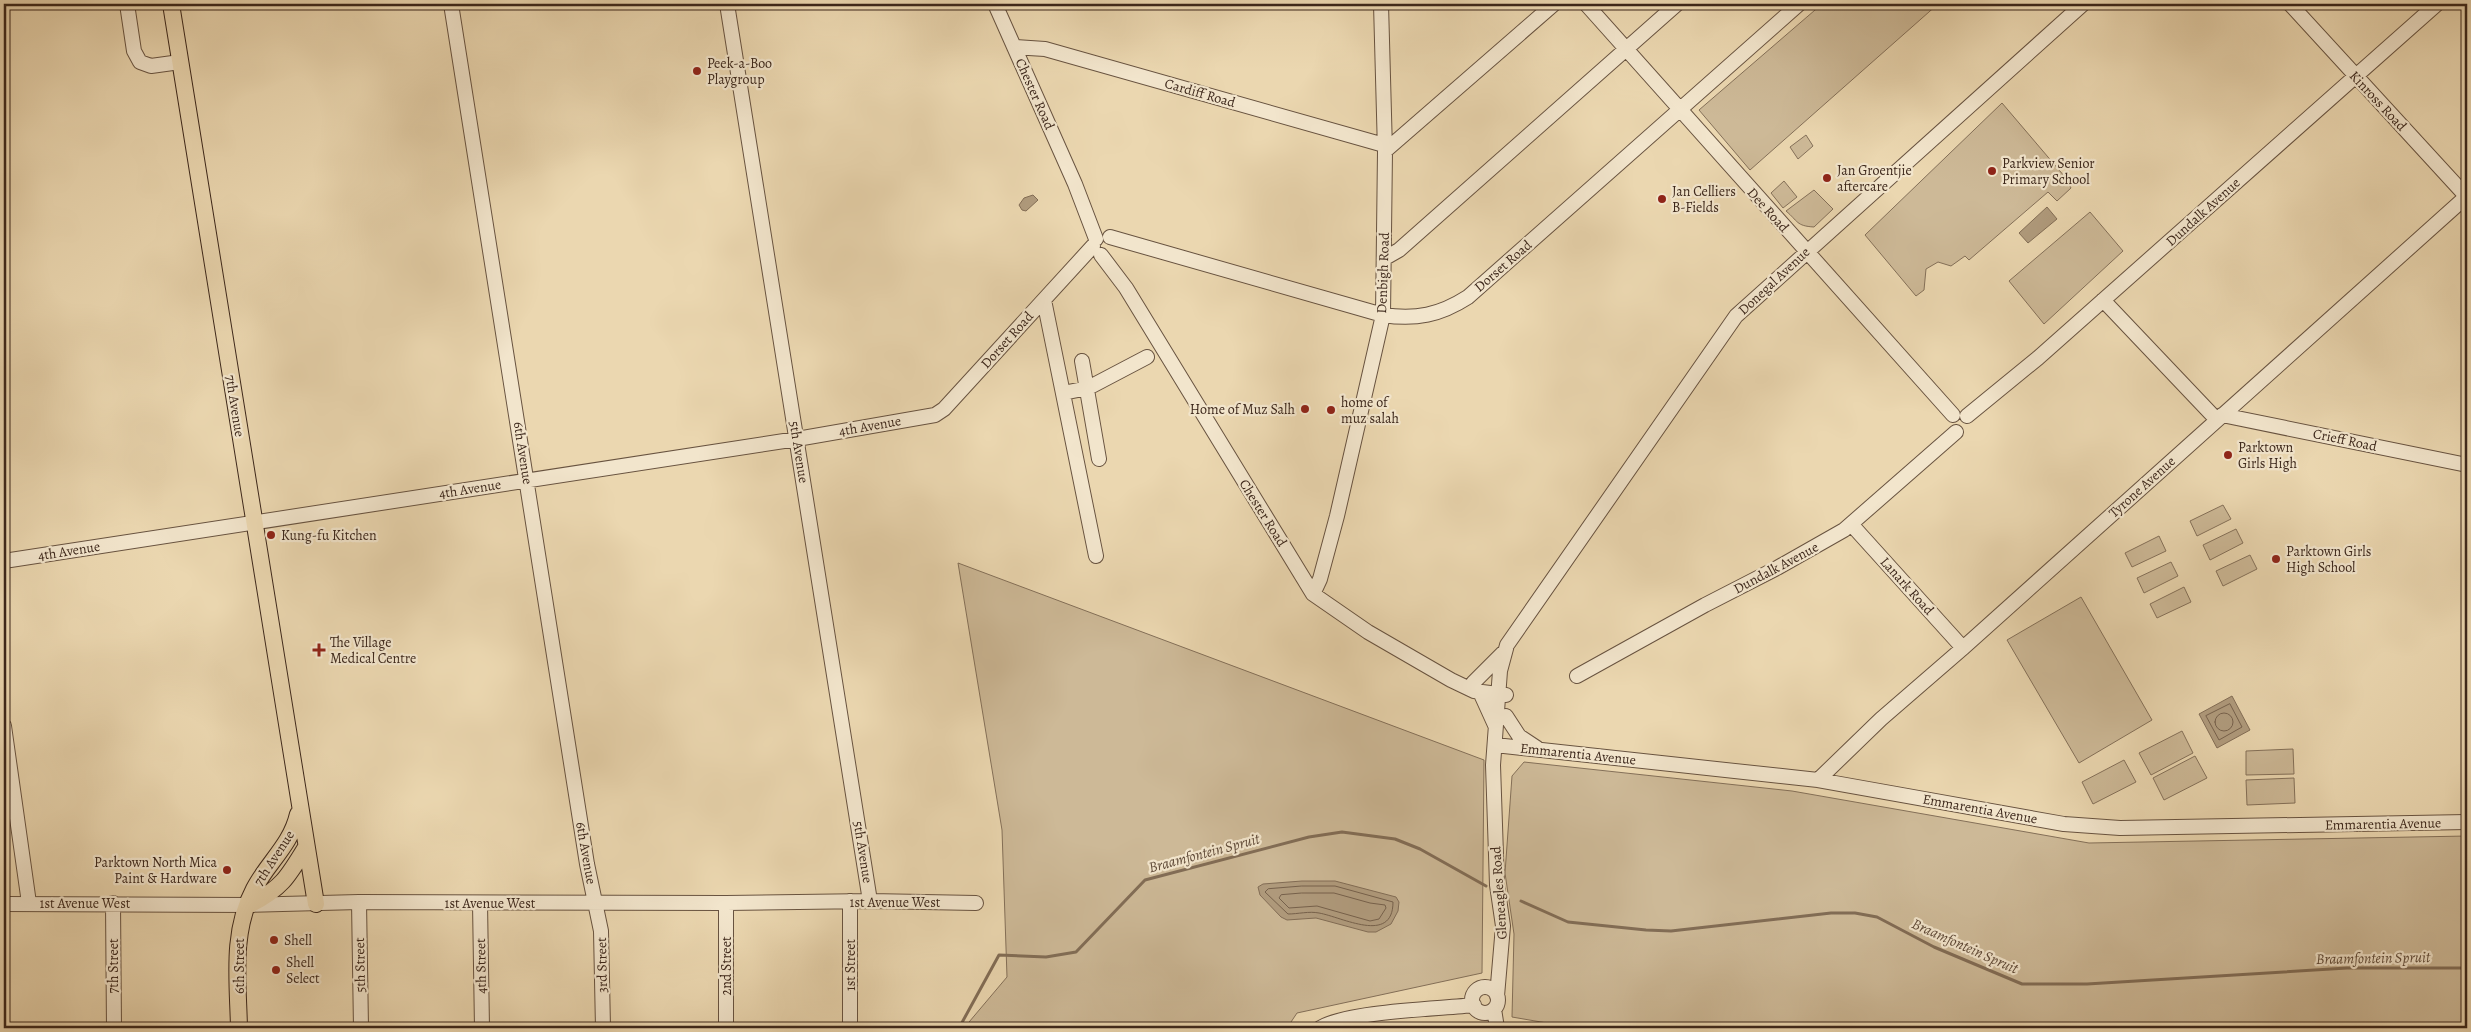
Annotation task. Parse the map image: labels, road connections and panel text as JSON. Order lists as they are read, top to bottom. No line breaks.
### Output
{"streets":{"main road":["7th Avenue","6th Street"],"street":["Cardiff Road","Chester Road","Kinross Road","Dee Road","Dundalk Avenue","Dorset Road","Denbigh Road","Donegal Avenue","4th Avenue","Crieff Road","5th Avenue","6th Avenue","Tyrone Avenue","Lanark Road","Emmarentia Avenue","Gleneagles Road","1st Avenue West","5th Street","3rd Street","1st Street","7th Street","4th Street","2nd Street"]},"crossings":[["Cardiff Road","Chester Road"],["Cardiff Road","Denbigh Road"],["Chester Road","Dorset Road"],["Chester Road","Denbigh Road"],["Chester Road","Donegal Avenue"],["Chester Road","Gleneagles Road"],["Kinross Road","Dundalk Avenue"],["Kinross Road","Tyrone Avenue"],["Dee Road","Dundalk Avenue"],["Dee Road","Dorset Road"],["Dee Road","Donegal Avenue"],["Dundalk Avenue","Lanark Road"],["Dorset Road","Denbigh Road"],["Dorset Road","4th Avenue"],["Donegal Avenue","Gleneagles Road"],["7th Avenue","4th Avenue"],["7th Avenue","1st Avenue West"],["7th Avenue","6th Street"],["4th Avenue","5th Avenue"],["4th Avenue","6th Avenue"],["Crieff Road","Tyrone Avenue"],["5th Avenue","1st Avenue West"],["6th Avenue","1st Avenue West"],["6th Avenue","3rd Street"],["Tyrone Avenue","Lanark Road"],["Tyrone Avenue","Emmarentia Avenue"],["Emmarentia Avenue","Gleneagles Road"],["1st Avenue West","5th Street"],["1st Avenue West","3rd Street"],["1st Avenue West","1st Street"],["1st Avenue West","7th Street"],["1st Avenue West","6th Street"],["1st Avenue West","4th Street"],["1st Avenue West","2nd Street"]],"water":["Braamfontein Spruit"],"places":{"other":["Peek-a-Boo Playgroup","Parkview Senior Primary School","Jan Groentjie aftercare","Jan Celliers B-Fields","Home of Muz Salh","home of muz salah","Parktown Girls High","Kung-fu Kitchen","Parktown Girls High School","Parktown North Mica Paint & Hardware","Shell","Shell Select"],"health":["The Village Medical Centre"]}}
